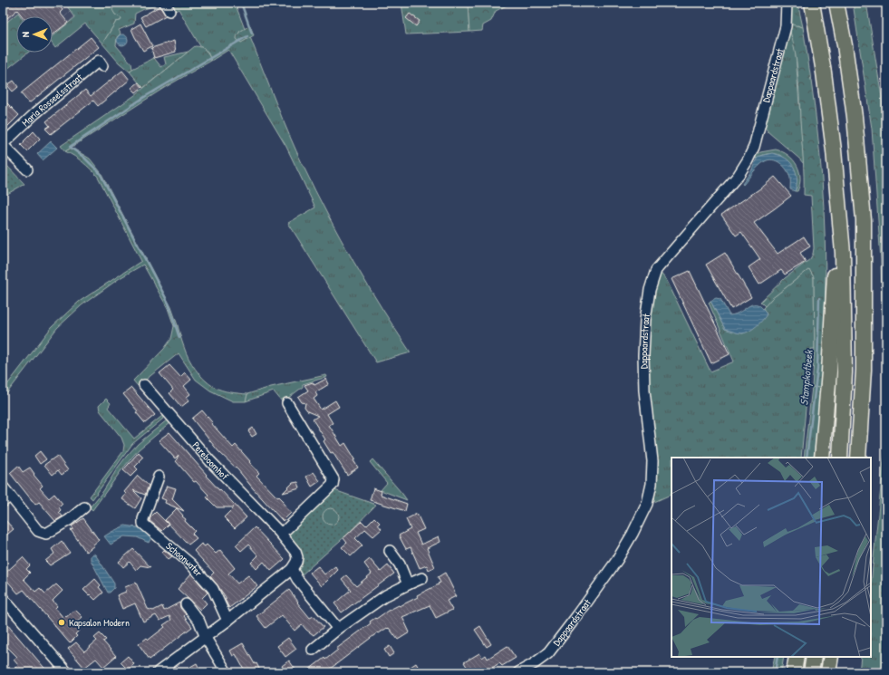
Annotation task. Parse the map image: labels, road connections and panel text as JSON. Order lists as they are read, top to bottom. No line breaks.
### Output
{"streets":{"street":["Dappaardstraat","Maria Rosseelsstraat","Pereboomhof","Schoonwater"]},"water":["Stampkotbeek"],"places":["Kapsalon Modern"],"north":"left"}
